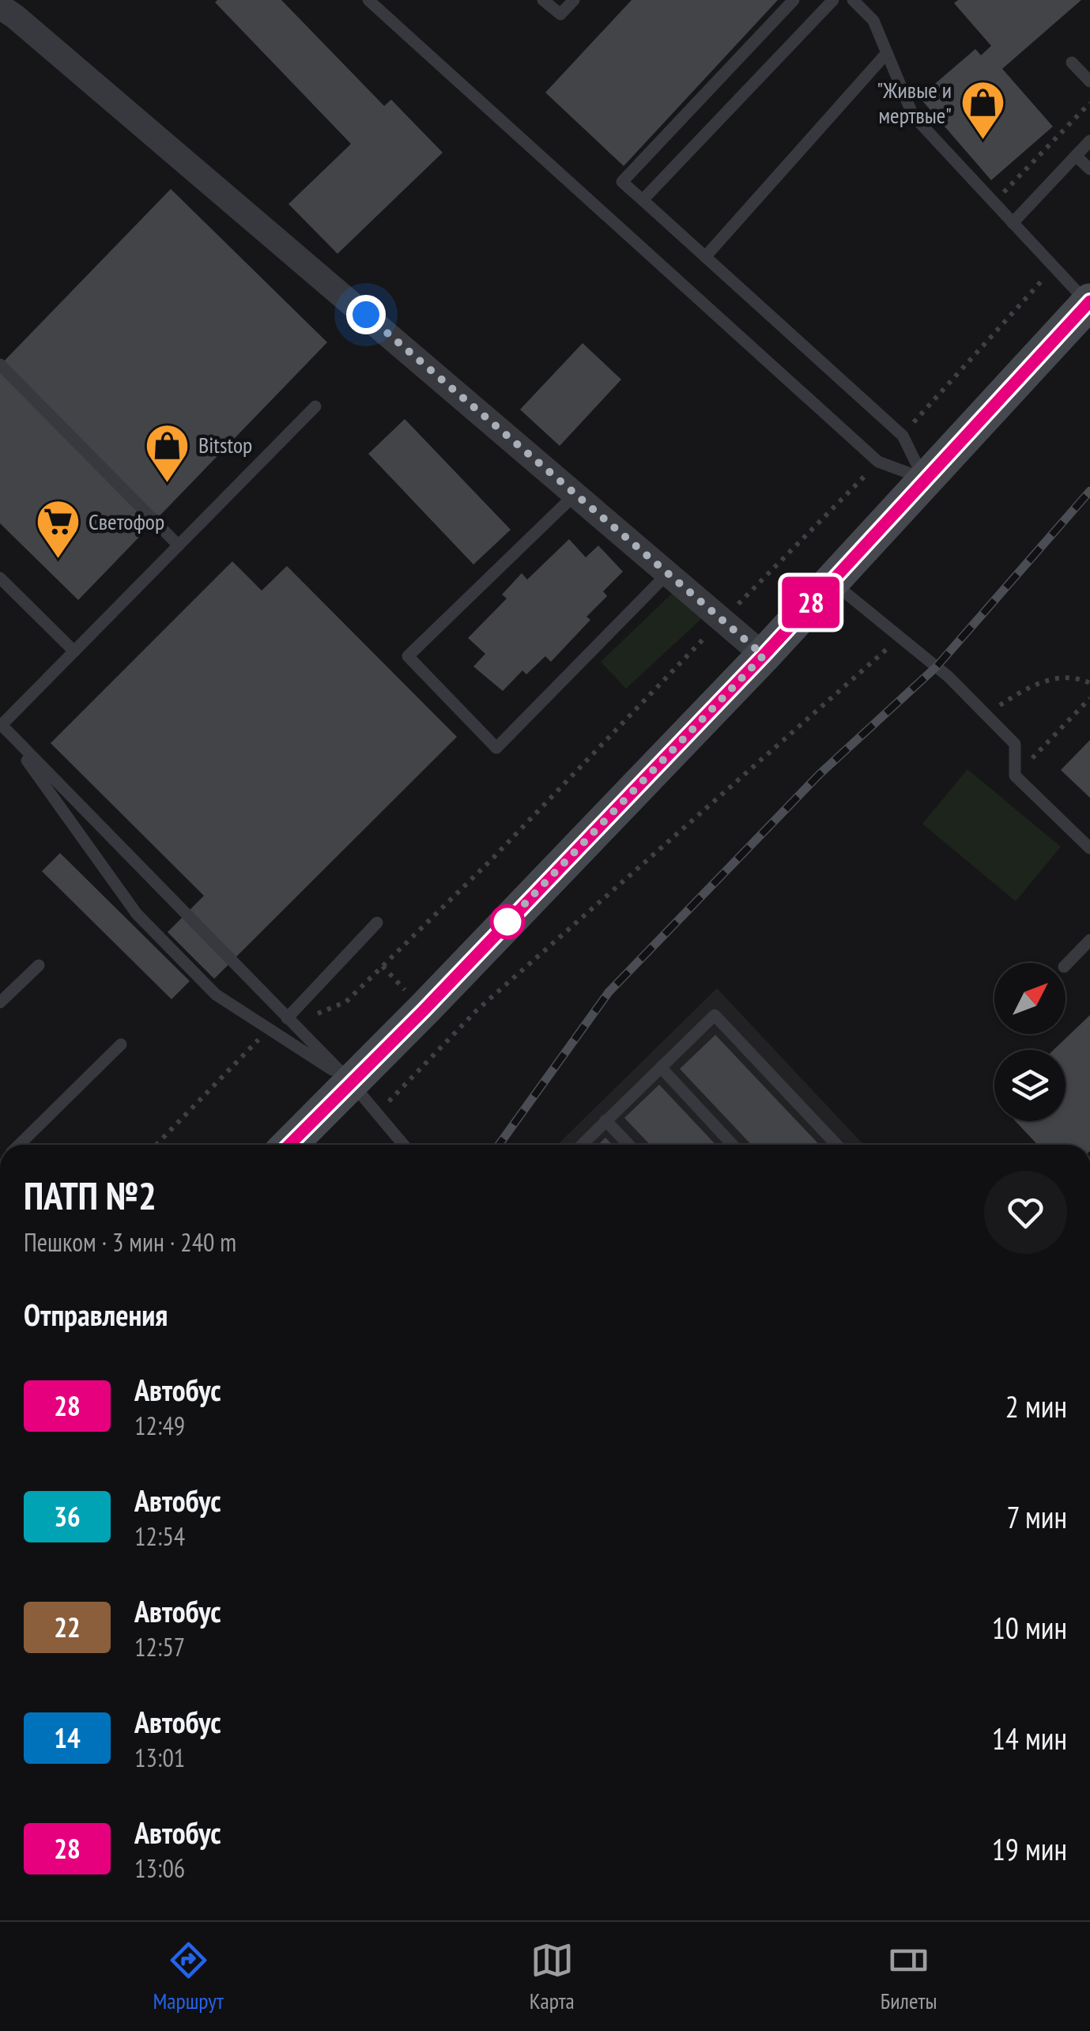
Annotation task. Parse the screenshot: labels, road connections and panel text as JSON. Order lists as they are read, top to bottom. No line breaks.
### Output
{"places":{"shop":["\"Живые и мертвые\"","Bitstop"],"supermarket":["Светофор"]},"lines":["bus line 28"],"north":"top right","page":{"on_map":"28","heading":[["ПАТП №2","Пешком · 3 мин · 240 m"],"Отправления"],"list":[{"mark":"28","name":"Автобус","note":"12:49","value":"2 мин"},{"mark":"36","name":"Автобус","note":"12:54","value":"7 мин"},{"mark":"22","name":"Автобус","note":"12:57","value":"10 мин"},{"mark":"14","name":"Автобус","note":"13:01","value":"14 мин"},{"mark":"28","name":"Автобус","note":"13:06","value":"19 мин"}],"tabs":["Маршрут","Карта","Билеты"]}}
